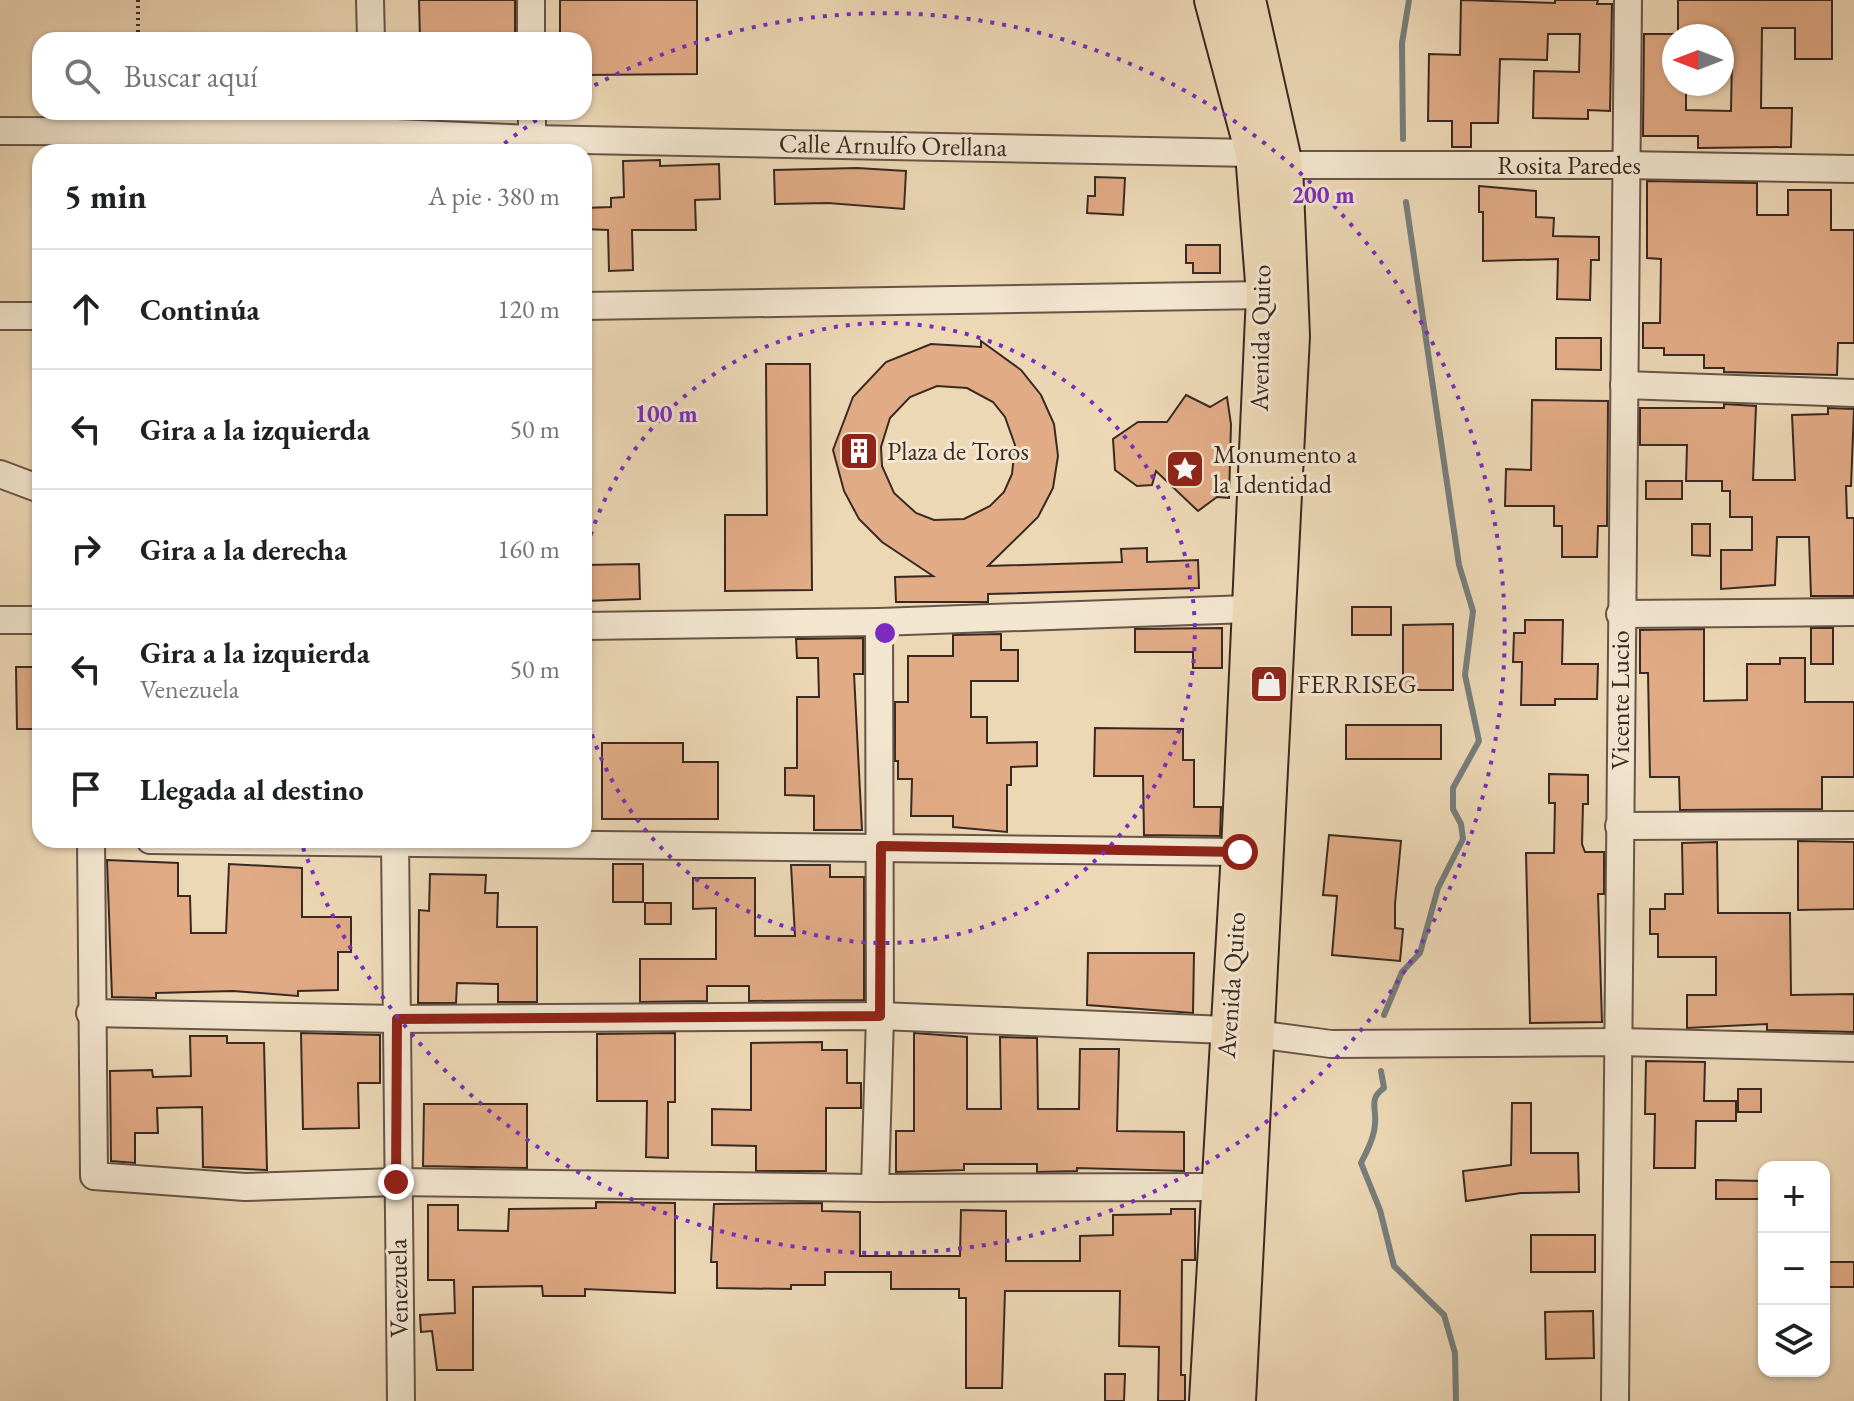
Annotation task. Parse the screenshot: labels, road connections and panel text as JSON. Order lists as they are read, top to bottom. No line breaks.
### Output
{"streets":{"highway":["Avenida Quito"],"street":["Calle Arnulfo Orellana","Rosita Paredes","Vicente Lucio","Venezuela"]},"crossings":[["Calle Arnulfo Orellana","Rosita Paredes"],["Calle Arnulfo Orellana","Avenida Quito"],["Rosita Paredes","Avenida Quito"],["Rosita Paredes","Vicente Lucio"]],"places":{"building":["Plaza de Toros"],"place":["Monumento a la Identidad"],"shop":["FERRISEG"]},"north":"left","page":{"search":"Buscar aquí","heading":["5 min","A pie · 380 m"],"list":[["Continúa","120 m"],["Gira a la izquierda","50 m"],["Gira a la derecha","160 m"],["Gira a la izquierda","Venezuela","50 m"],"Llegada al destino"],"map_buttons":["+","−"]},"rings":["200 m","100 m"]}
